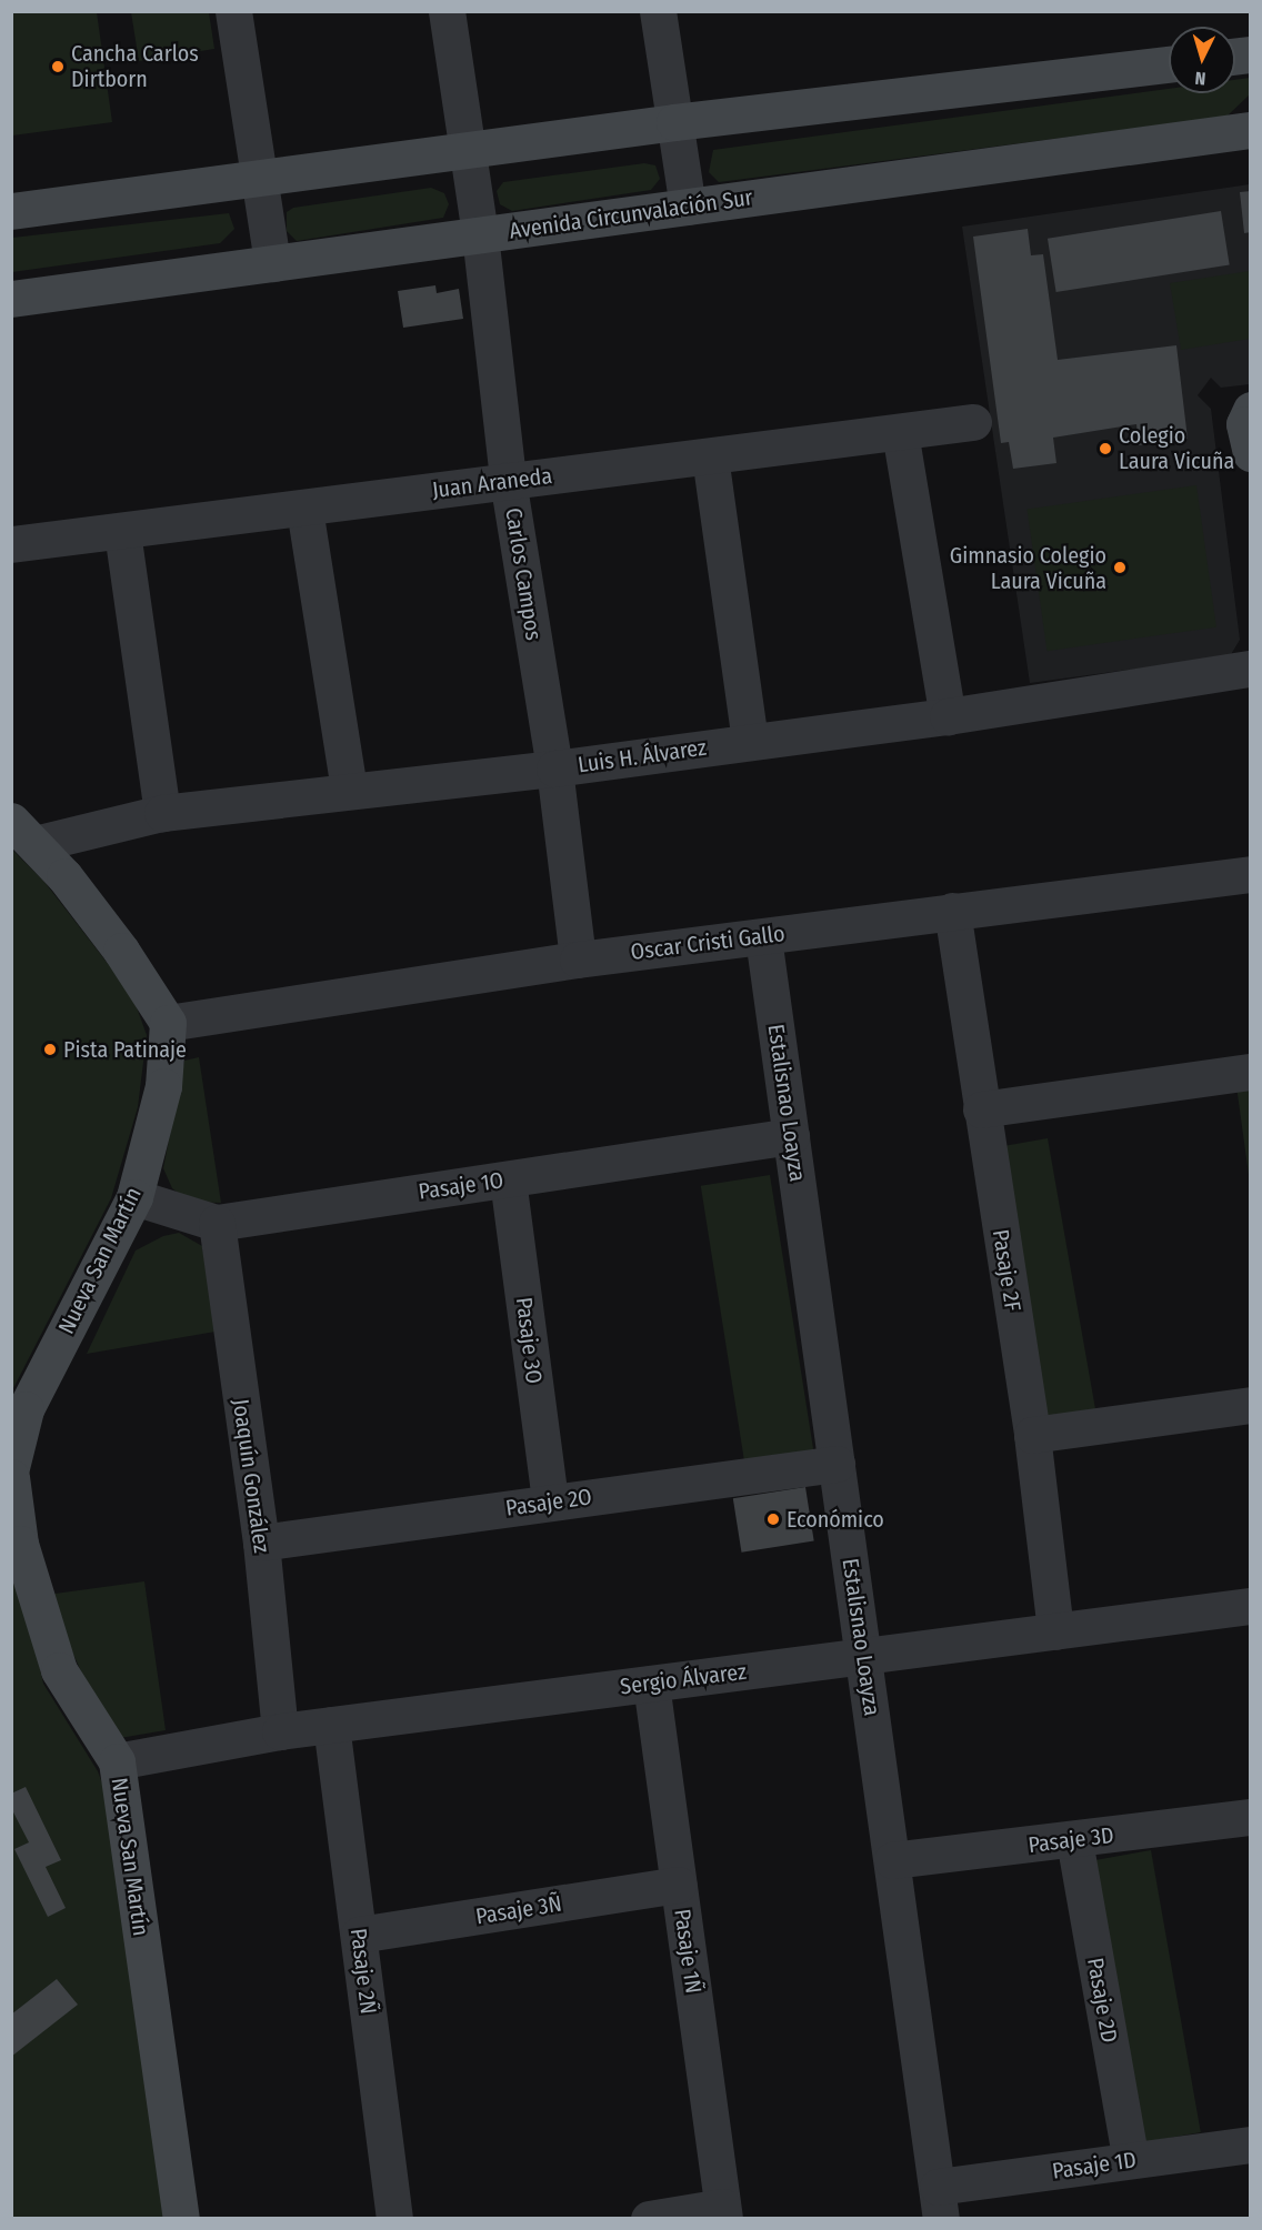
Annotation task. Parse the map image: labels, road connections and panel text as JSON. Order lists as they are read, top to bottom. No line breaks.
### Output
{"streets":{"main road":["Avenida Circunvalación Sur","Nueva San Martín"],"street":["Juan Araneda","Carlos Campos","Luis H. Álvarez","Oscar Cristi Gallo","Estalisnao Loayza","Pasaje 1O","Pasaje 2F","Pasaje 3O","Joaquín González","Pasaje 2O","Sergio Álvarez","Pasaje 3D","Pasaje 3Ñ","Pasaje 1Ñ","Pasaje 2Ñ","Pasaje 2D","Pasaje 1D"]},"crossings":[["Avenida Circunvalación Sur","Carlos Campos"],["Juan Araneda","Carlos Campos"],["Carlos Campos","Luis H. Álvarez"],["Carlos Campos","Oscar Cristi Gallo"],["Oscar Cristi Gallo","Estalisnao Loayza"],["Oscar Cristi Gallo","Nueva San Martín"],["Oscar Cristi Gallo","Pasaje 2F"],["Estalisnao Loayza","Pasaje 1O"],["Estalisnao Loayza","Pasaje 2O"],["Estalisnao Loayza","Sergio Álvarez"],["Estalisnao Loayza","Pasaje 3D"],["Estalisnao Loayza","Pasaje 1D"],["Pasaje 1O","Nueva San Martín"],["Pasaje 1O","Pasaje 3O"],["Pasaje 1O","Joaquín González"],["Nueva San Martín","Sergio Álvarez"],["Pasaje 2F","Sergio Álvarez"],["Pasaje 3O","Pasaje 2O"],["Joaquín González","Pasaje 2O"],["Joaquín González","Sergio Álvarez"],["Sergio Álvarez","Pasaje 1Ñ"],["Sergio Álvarez","Pasaje 2Ñ"],["Pasaje 3D","Pasaje 2D"],["Pasaje 3Ñ","Pasaje 1Ñ"],["Pasaje 3Ñ","Pasaje 2Ñ"],["Pasaje 2D","Pasaje 1D"]],"places":["Cancha Carlos Dirtborn","Colegio Laura Vicuña","Gimnasio Colegio Laura Vicuña","Pista Patinaje","Económico"],"north":"bottom"}
